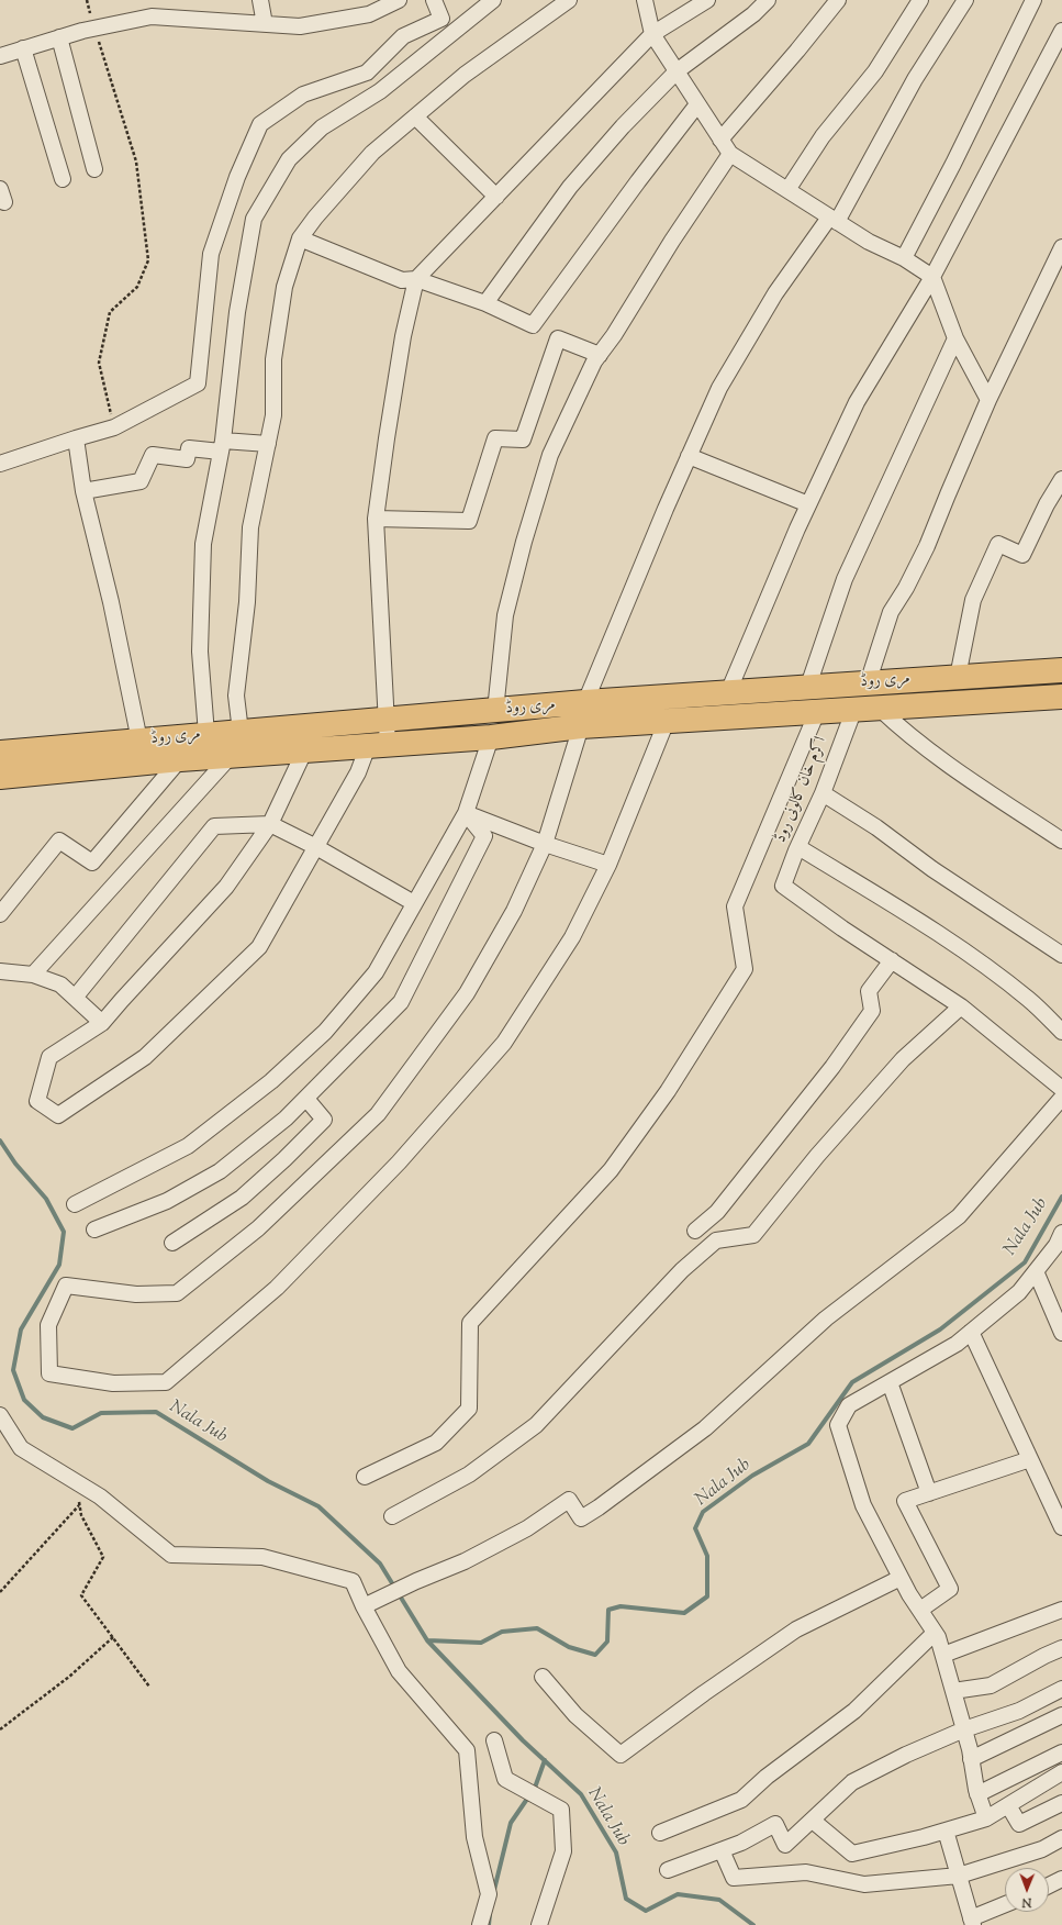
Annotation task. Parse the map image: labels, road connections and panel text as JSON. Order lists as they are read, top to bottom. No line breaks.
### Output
{"streets":{"main road":["مری روڈ"],"street":["اکرم خان کالونی روڈ"]},"crossings":[["مری روڈ","اکرم خان کالونی روڈ"]],"water":["Nala Jub"],"north":"bottom"}
